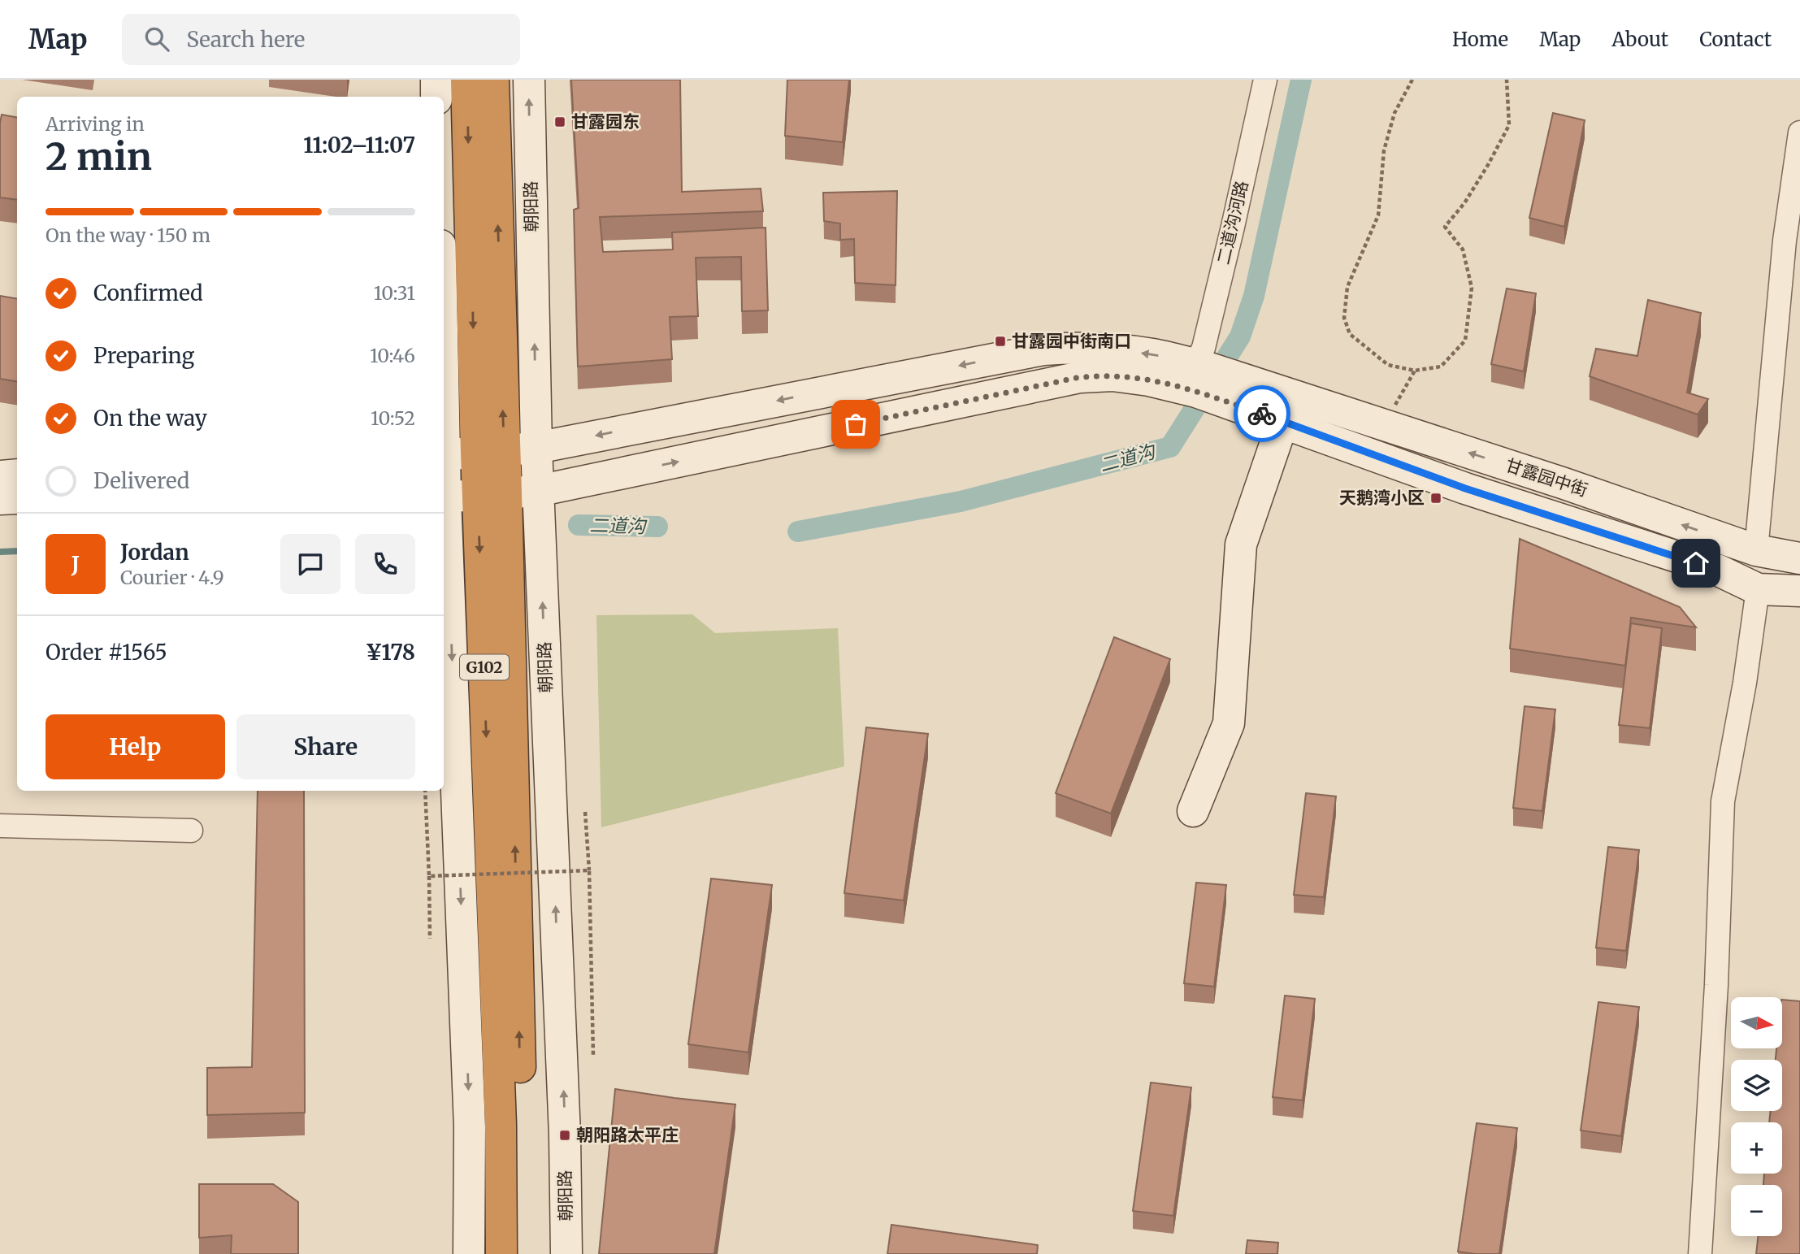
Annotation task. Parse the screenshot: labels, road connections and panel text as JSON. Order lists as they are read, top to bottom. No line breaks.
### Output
{"streets":{"highway":["朝阳路","G102"],"street":["二道沟河路","甘露园中街"]},"water":["二道沟"],"places":{"transit":["甘露园东","甘露园中街南口","天鹅湾小区","朝阳路太平庄"]},"north":"right","page":{"header":"Map","search":"Search here","nav":["Home","Map","About","Contact"],"heading":["2 min","Arriving in","11:02–11:07"],"panel":["Jordan","Courier · 4.9","Order #1565","¥178"],"bar":"On the way · 150 m","list":[["Confirmed","10:31"],["Preparing","10:46"],["On the way","10:52"],"Delivered"],"round":"J","buttons":["Help","Share"],"map_buttons":["+","−"]}}
